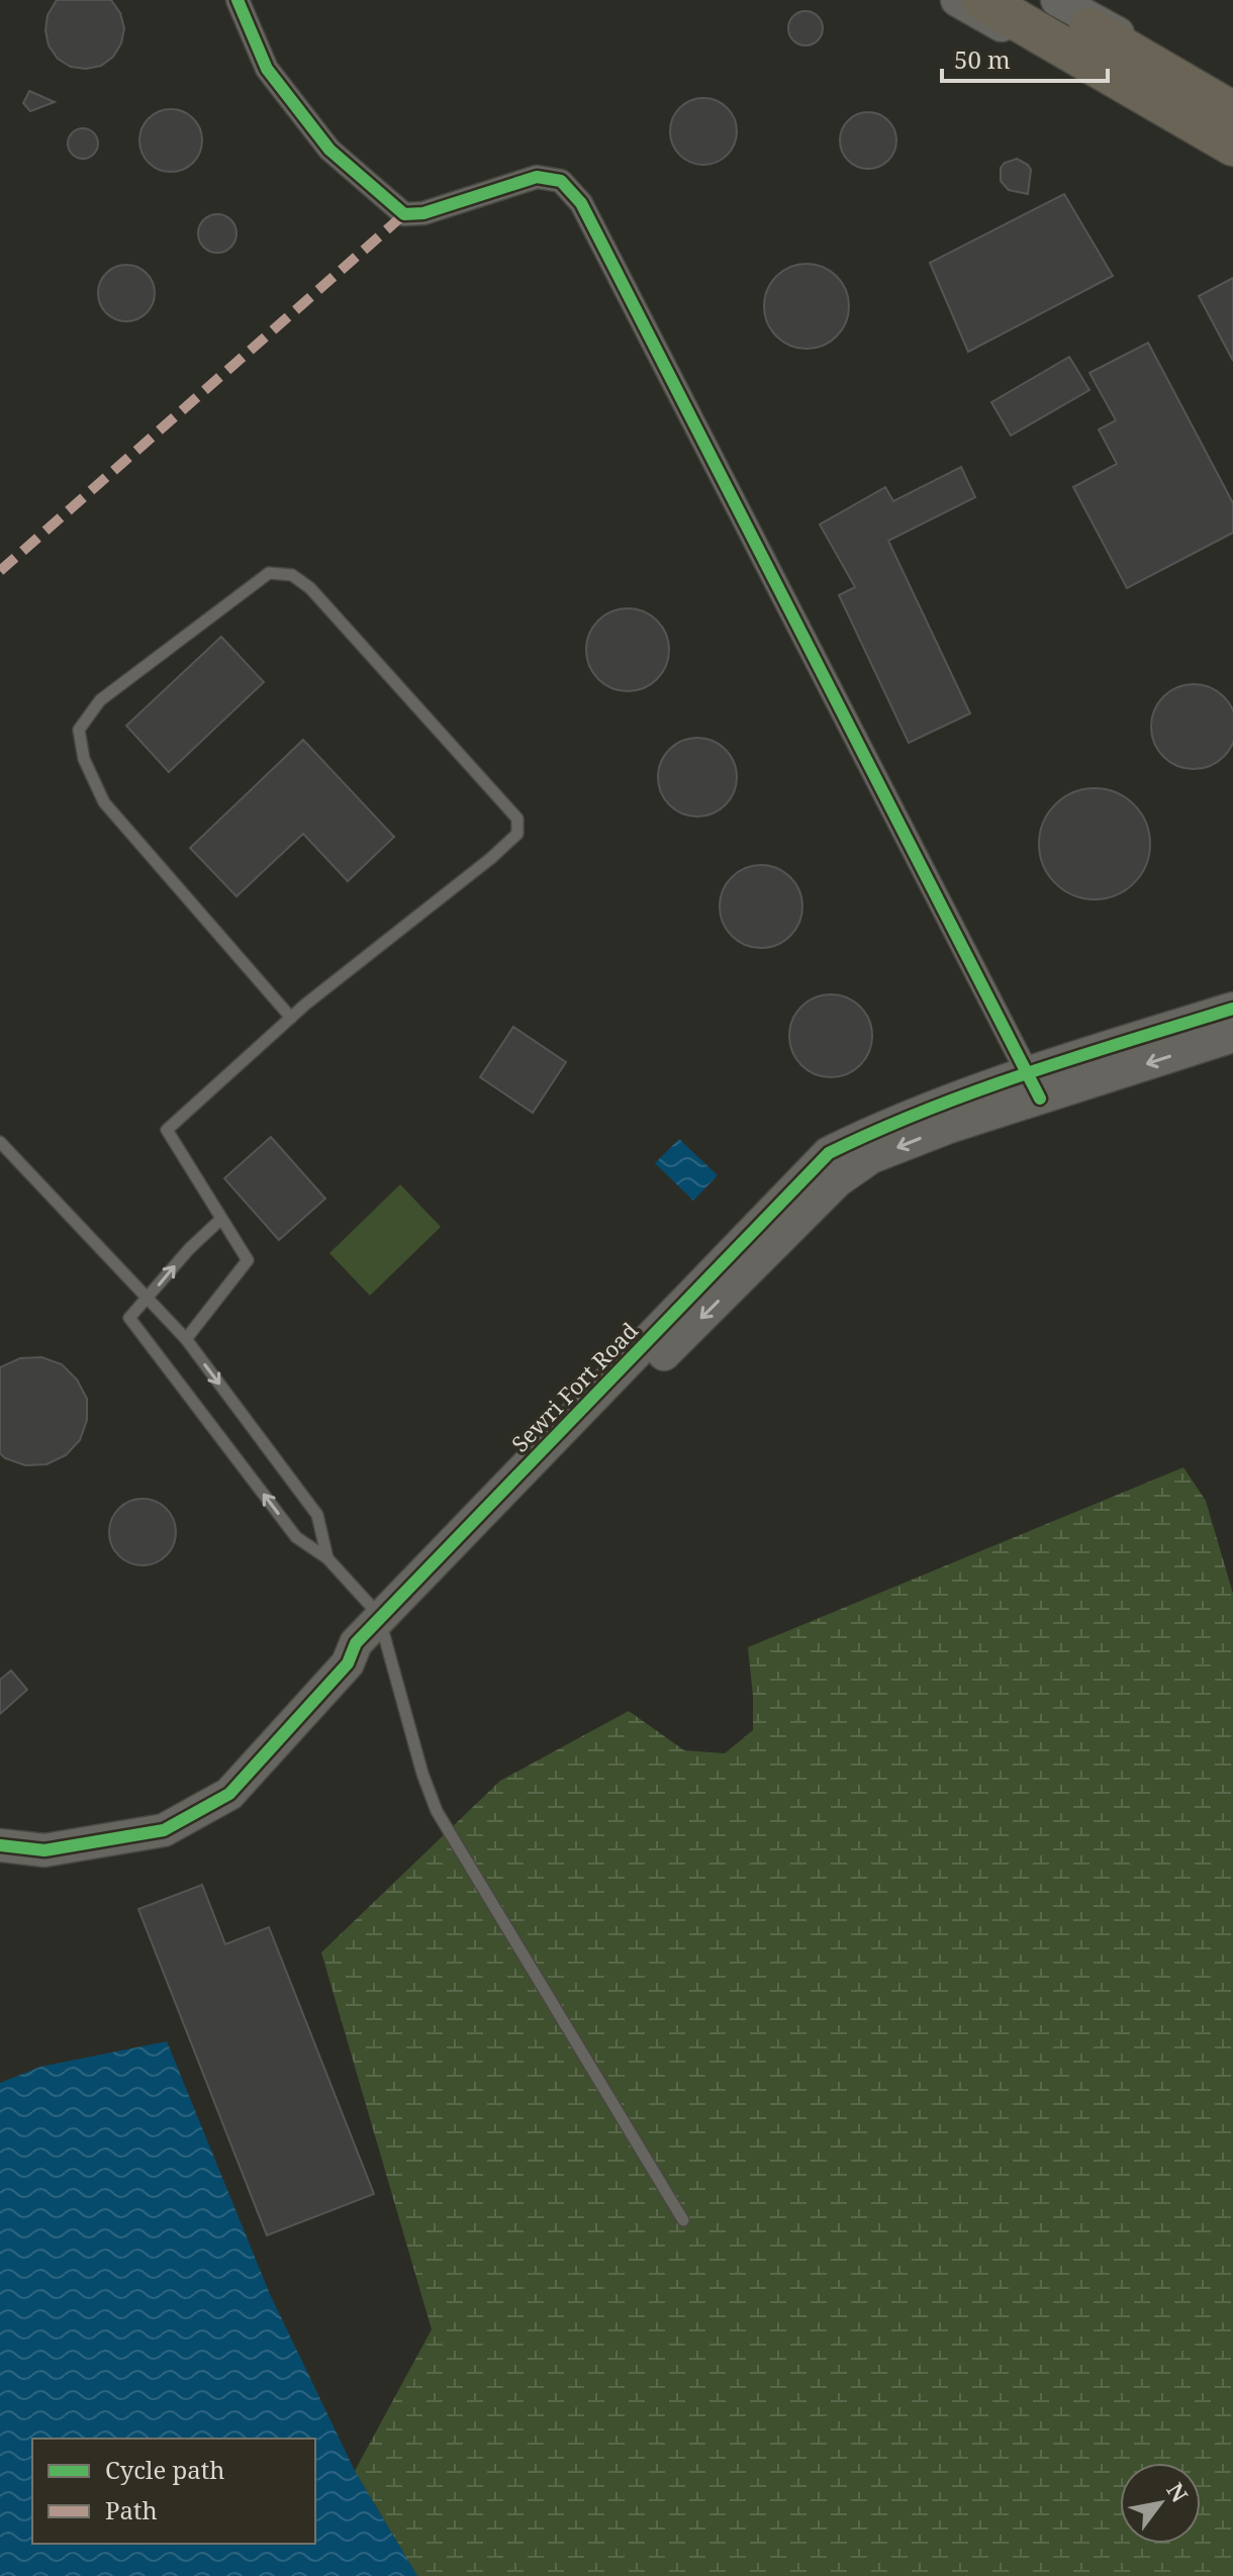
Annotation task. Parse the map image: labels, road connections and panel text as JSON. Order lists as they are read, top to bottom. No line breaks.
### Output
{"streets":{"street":["Sewri Fort Road"]},"legend":["Cycle path","Path"],"scale_bar":"50 m","north":"top right"}
